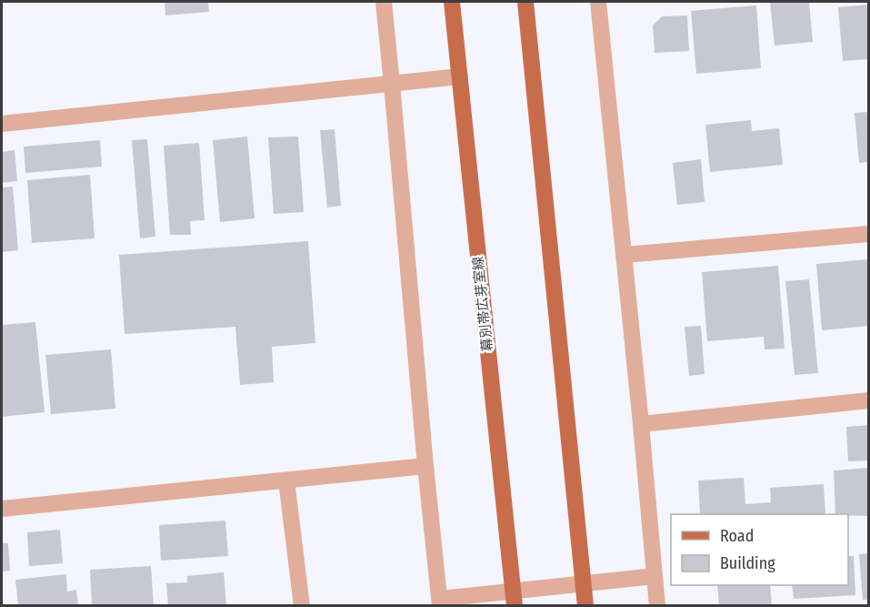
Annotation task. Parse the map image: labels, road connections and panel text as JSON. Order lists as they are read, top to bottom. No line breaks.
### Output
{"streets":{"main road":["幕別帯広芽室線"]},"legend":["Road","Building"]}
